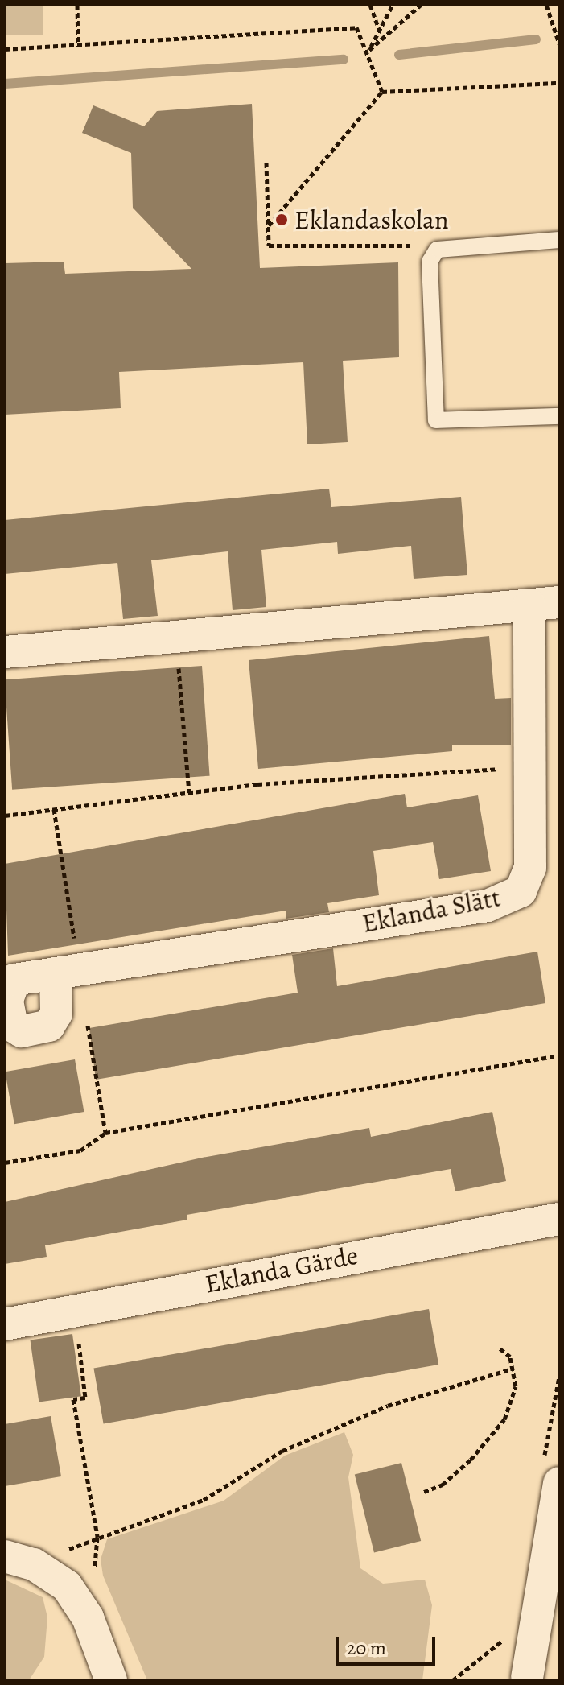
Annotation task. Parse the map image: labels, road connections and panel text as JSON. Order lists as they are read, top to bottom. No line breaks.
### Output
{"streets":{"street":["Eklanda Slätt","Eklanda Gärde"]},"places":["Eklandaskolan"],"scale_bar":"20 m"}
